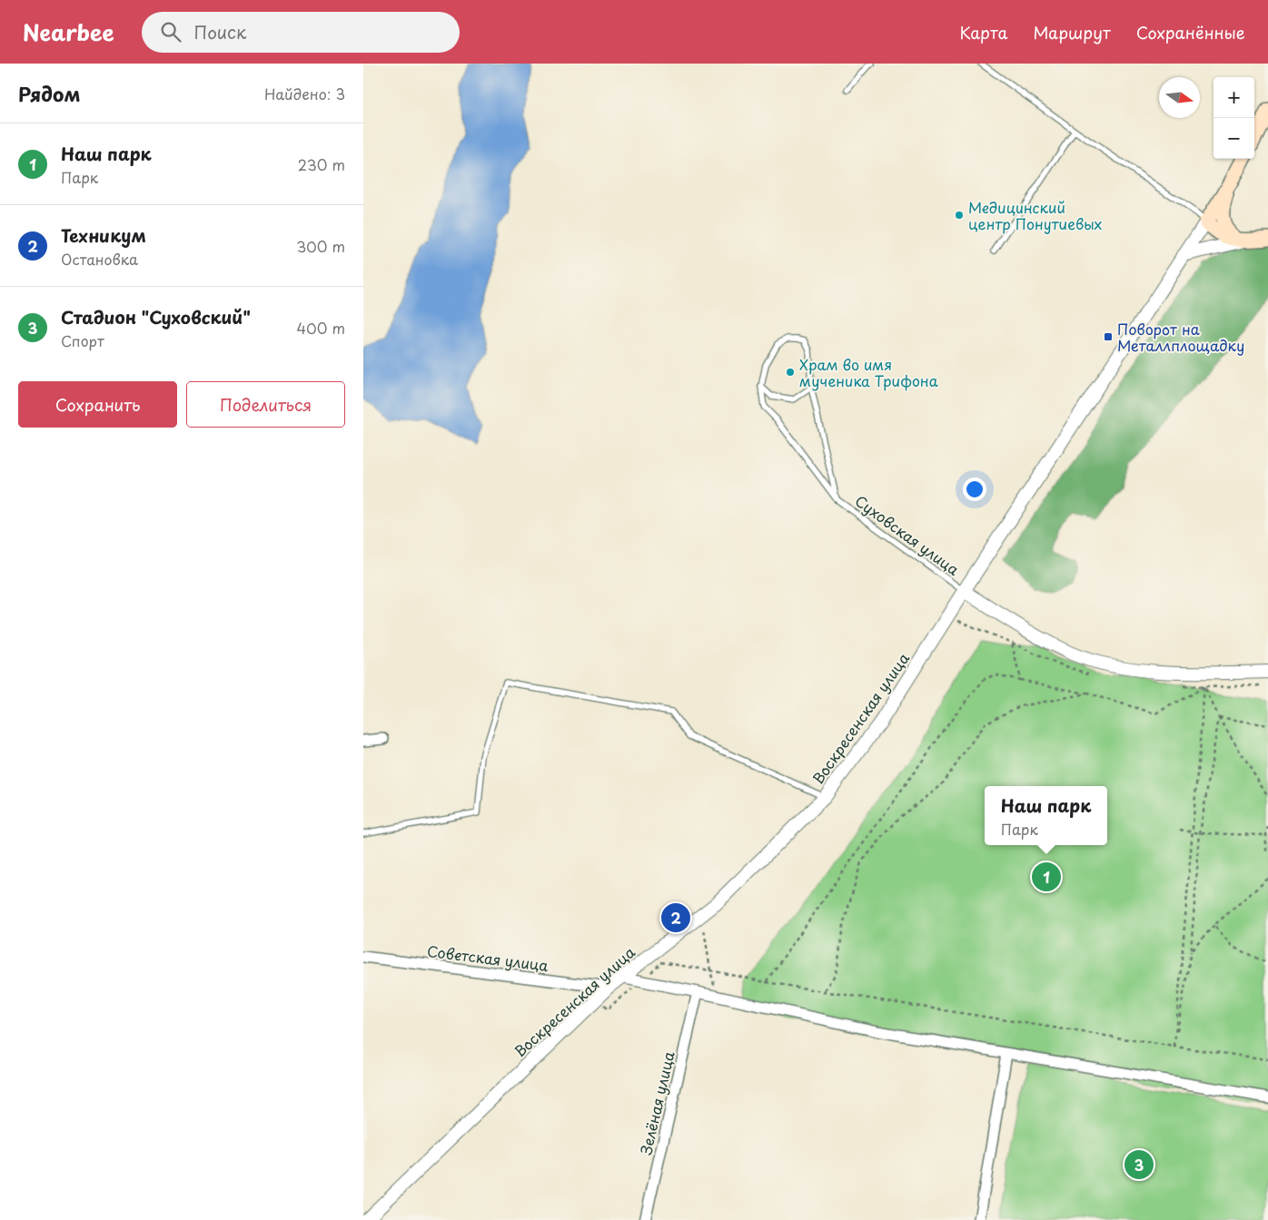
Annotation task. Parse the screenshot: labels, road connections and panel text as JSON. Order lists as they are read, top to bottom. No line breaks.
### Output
{"streets":{"main road":["Воскресенская улица"],"street":["Советская улица","Зелёная улица"],"lane":["Суховская улица"]},"crossings":[["Суховская улица","Воскресенская улица"],["Воскресенская улица","Советская улица"]],"places":{"other":["Медицинский центр Понутиевых","Храм во имя мученика Трифона"],"transit":["Поворот на Металлплощадку"]},"north":"right","page":{"header":"Nearbee","search":"Поиск","nav":["Карта","Маршрут","Сохранённые"],"heading":["Рядом","Найдено: 3"],"map_buttons":["+","−"],"list":[{"mark":"1","name":"Наш парк","note":"Парк","value":"230 m"},{"mark":"2","name":"Техникум","note":"Остановка","value":"300 m"},{"mark":"3","name":"Стадион \"Суховский\"","note":"Спорт","value":"400 m"}],"buttons":["Сохранить","Поделиться"],"popup":["Наш парк","Парк"],"pins":["1","2","3"]}}
